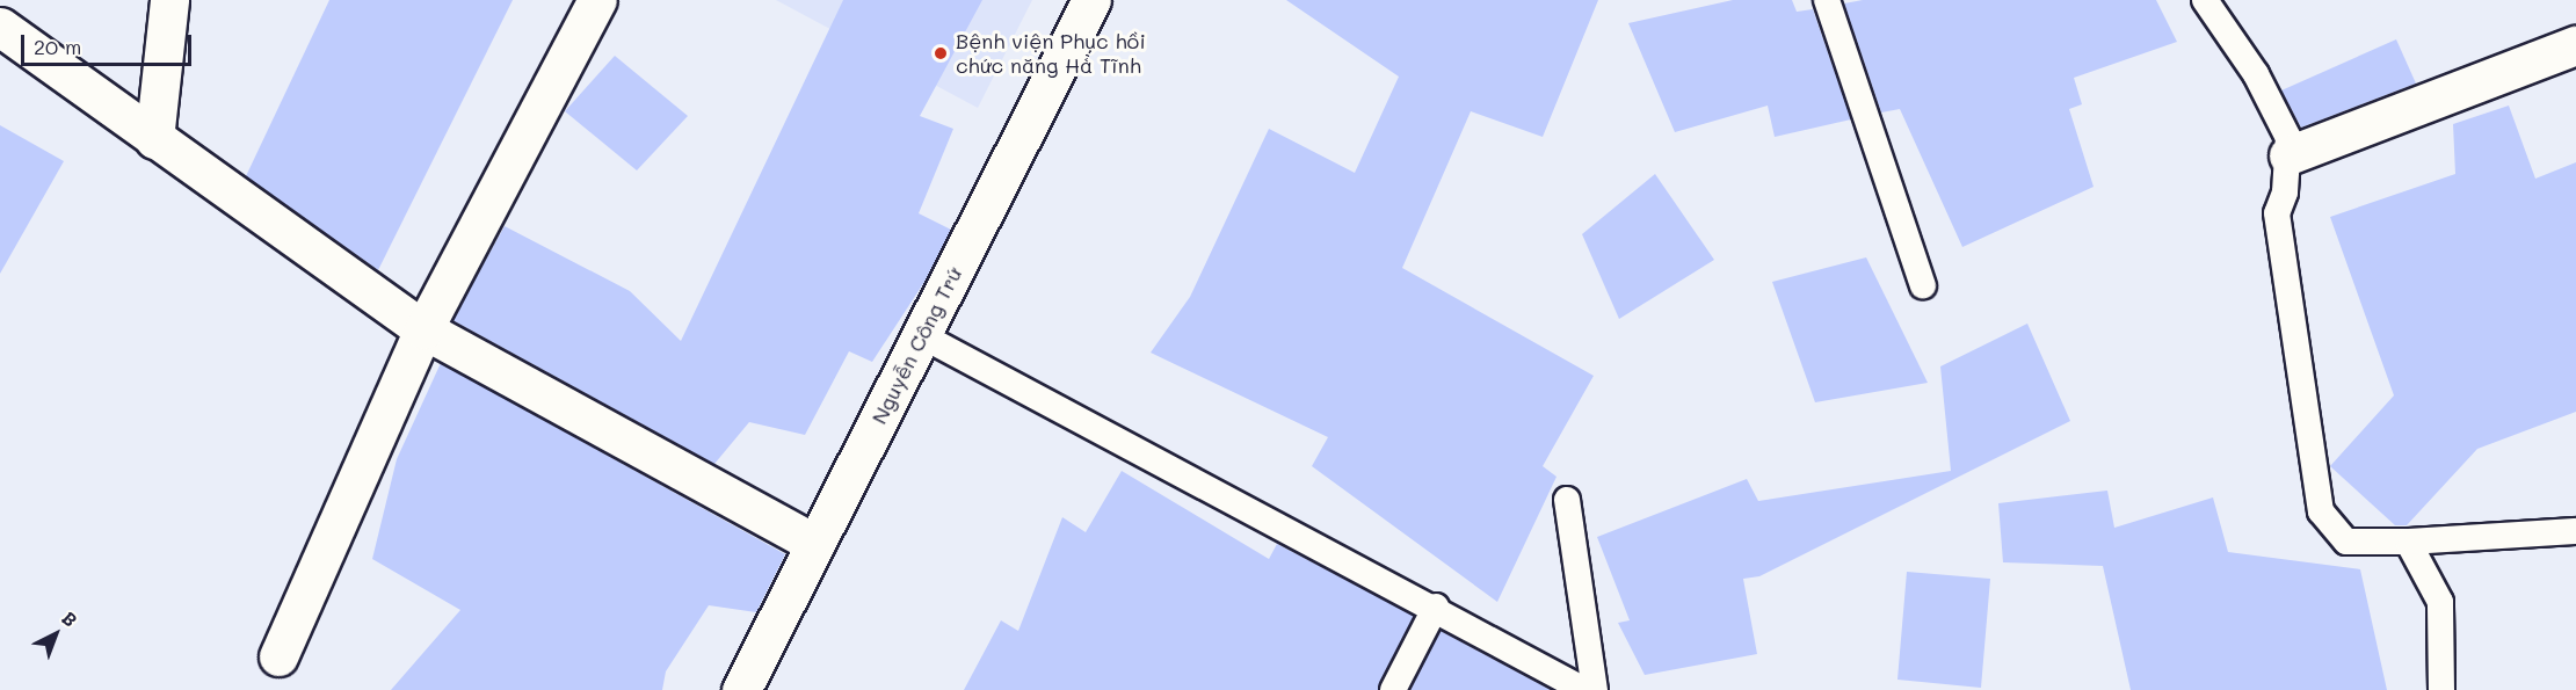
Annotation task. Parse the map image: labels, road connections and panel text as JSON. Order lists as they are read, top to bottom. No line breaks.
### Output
{"streets":{"street":["Nguyễn Công Trứ"]},"places":["Bệnh viện Phục hồi chức năng Hà Tĩnh"],"scale_bar":"20 m","north":"top right"}
